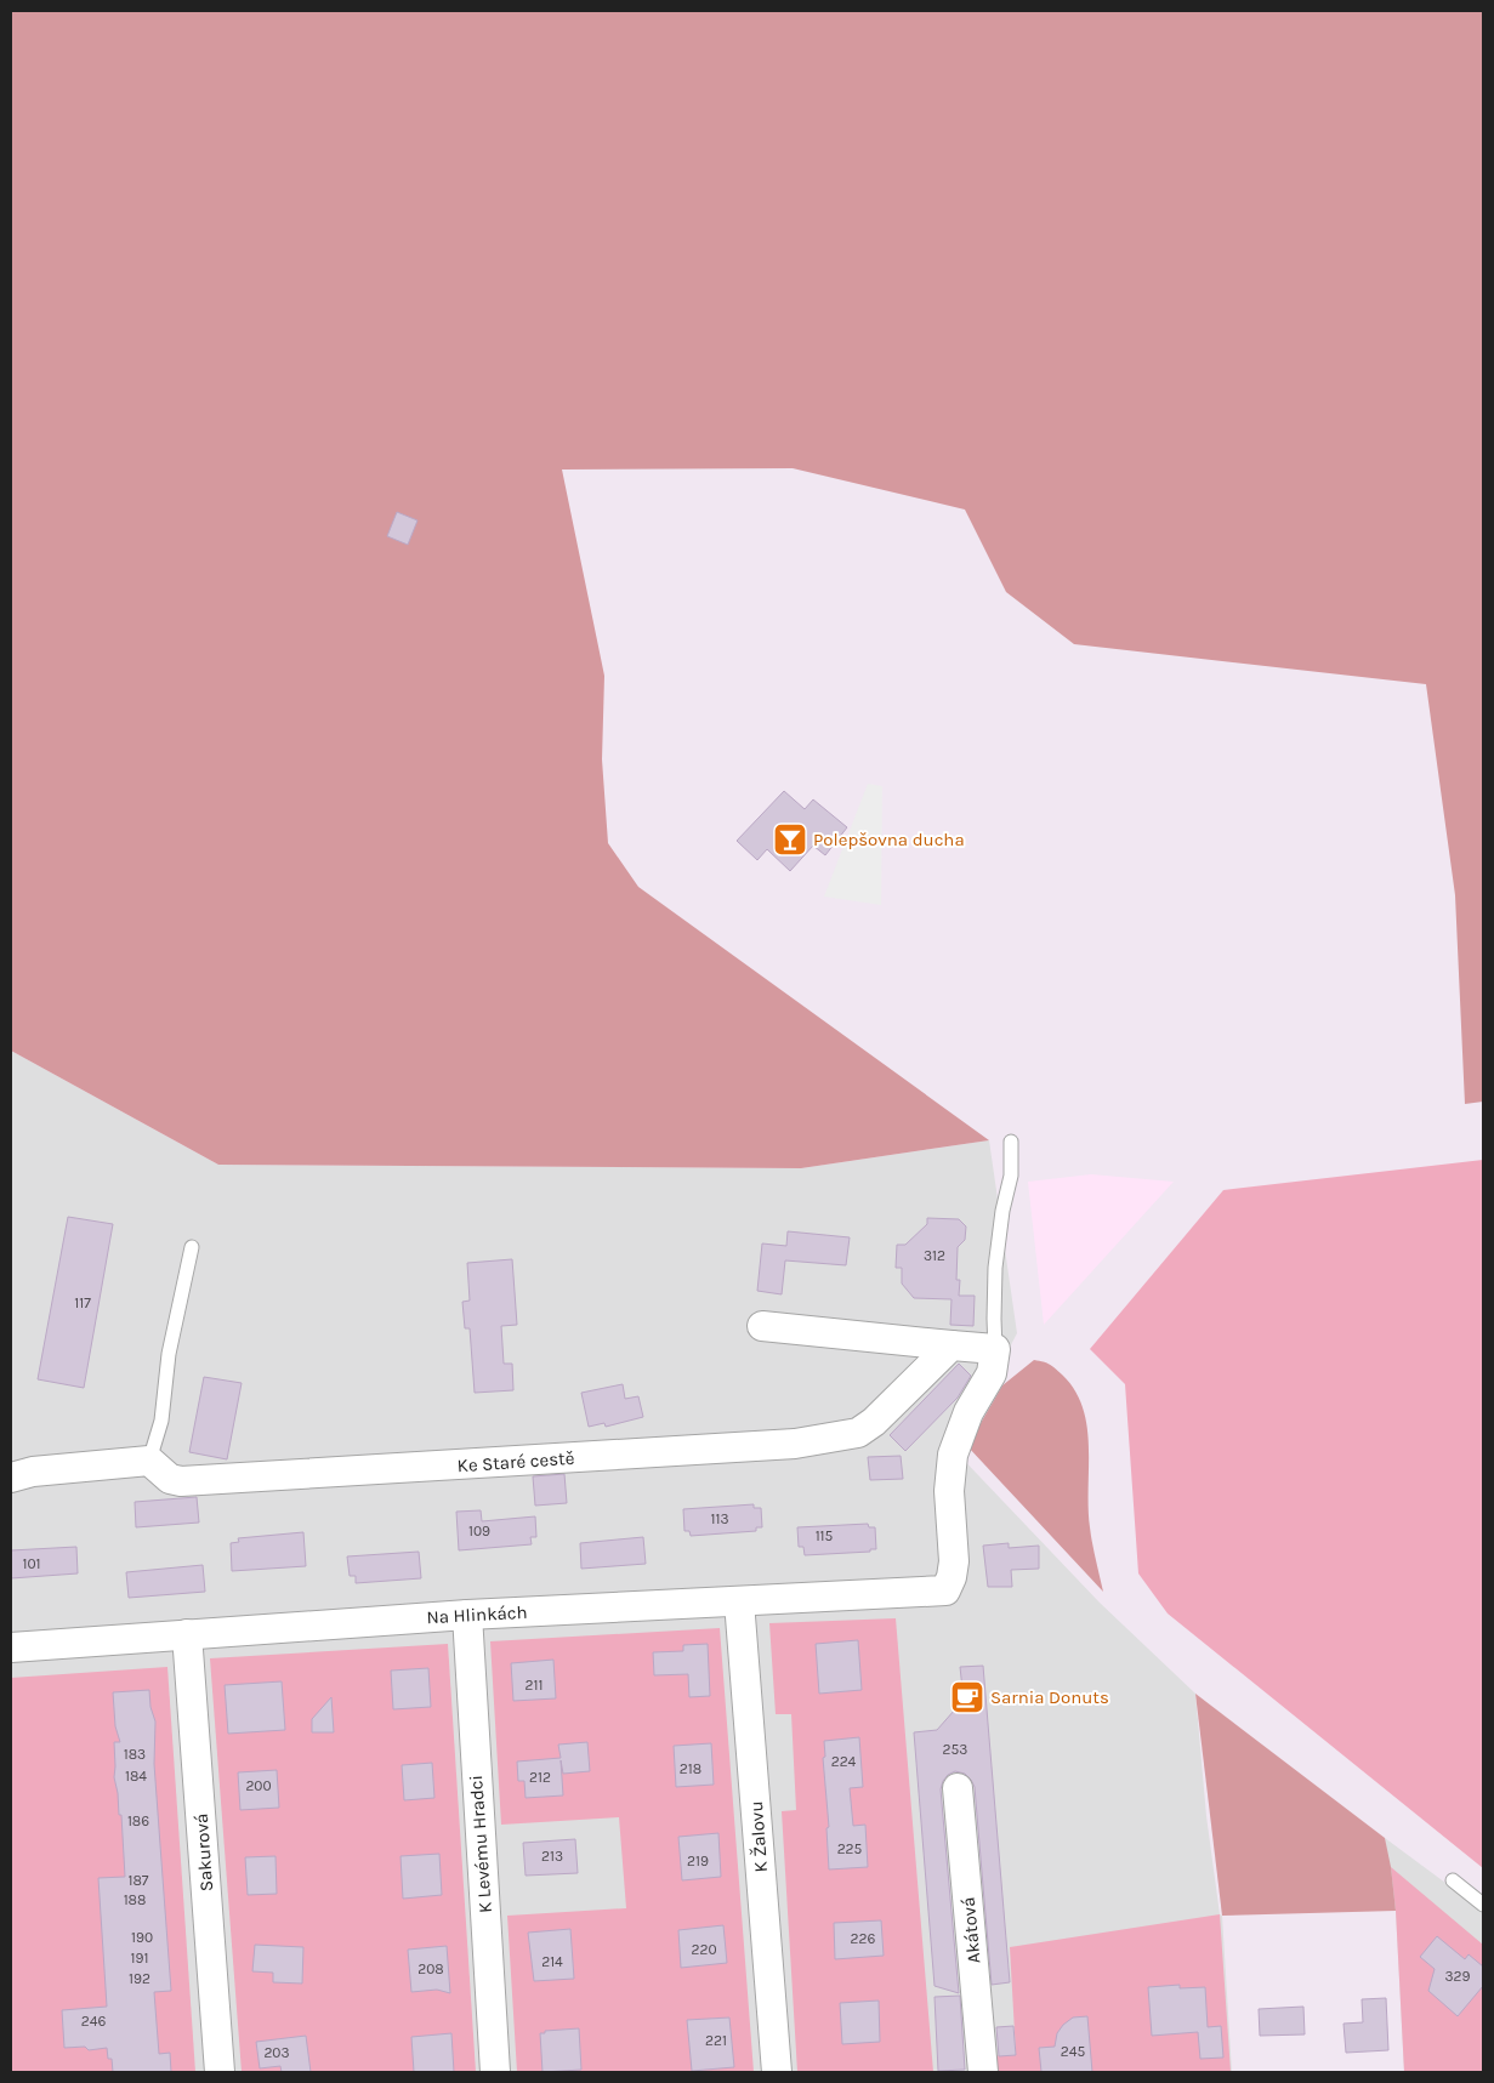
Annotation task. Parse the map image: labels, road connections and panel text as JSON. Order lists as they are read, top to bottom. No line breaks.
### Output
{"streets":{"street":["Ke Staré cestě","Na Hlinkách","K Žalovu","K Levému Hradci","Sakurová","Akátová"]},"crossings":[["Na Hlinkách","K Žalovu"],["Na Hlinkách","K Levému Hradci"],["Na Hlinkách","Sakurová"]],"places":{"bar":["Polepšovna ducha"],"cafe":["Sarnia Donuts"]},"house_numbers":["312","117","113","109","115","101","211","253","183","224","218","184","212","200","186","225","213","219","187","188","190","226","220","191","214","208","329","192","246","221","245","203"]}
